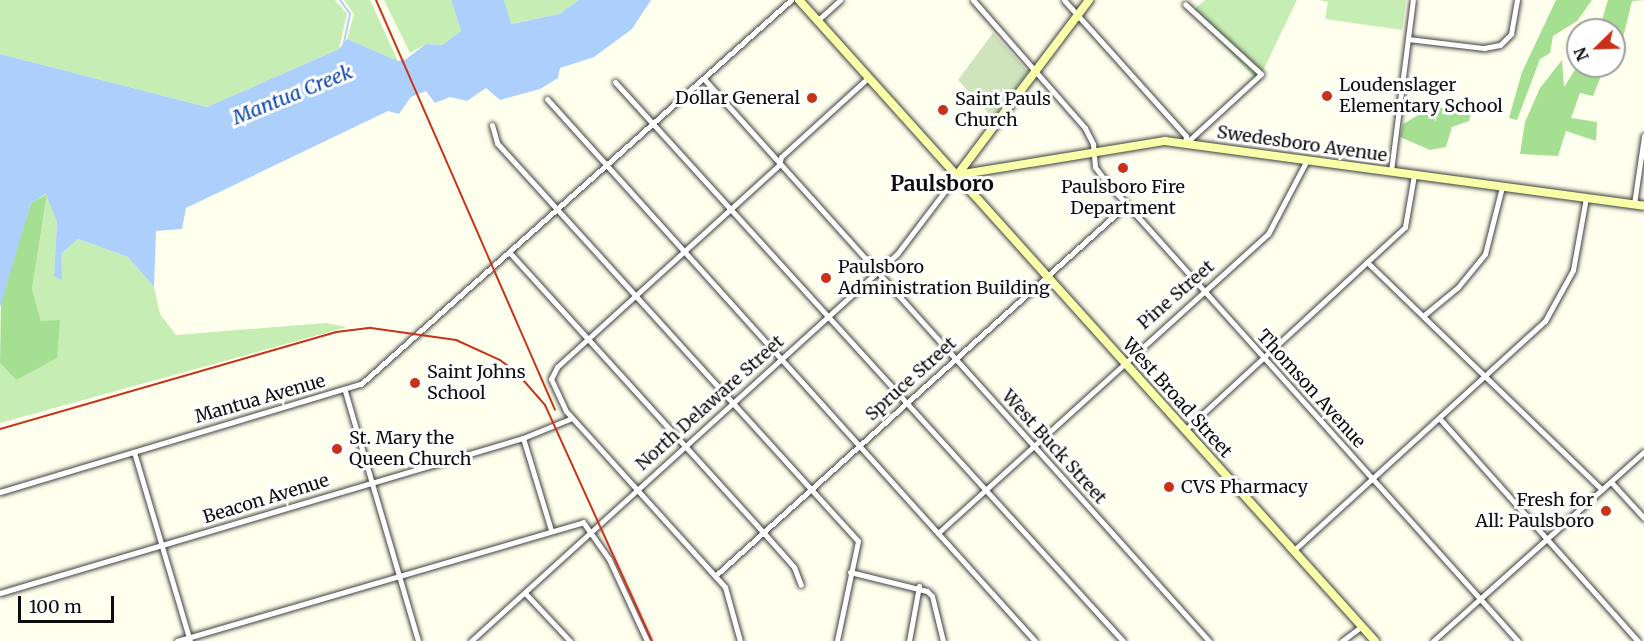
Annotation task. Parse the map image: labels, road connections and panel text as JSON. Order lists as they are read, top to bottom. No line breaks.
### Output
{"streets":{"main road":["Swedesboro Avenue","West Broad Street"],"street":["Pine Street","Spruce Street","Thomson Avenue","Mantua Avenue","North Delaware Street","West Buck Street","Beacon Avenue"]},"crossings":[["Swedesboro Avenue","Pine Street"],["Swedesboro Avenue","Thomson Avenue"],["Swedesboro Avenue","West Broad Street"],["Swedesboro Avenue","North Delaware Street"],["Pine Street","Thomson Avenue"],["Pine Street","West Broad Street"],["Pine Street","West Buck Street"],["Spruce Street","Thomson Avenue"],["Spruce Street","West Broad Street"],["Spruce Street","West Buck Street"],["West Broad Street","North Delaware Street"],["Mantua Avenue","West Buck Street"],["North Delaware Street","West Buck Street"]],"districts":["Paulsboro"],"water":["Mantua Creek"],"places":["Loudenslager Elementary School","Dollar General","Saint Pauls Church","Paulsboro Fire Department","Paulsboro Administration Building","Saint Johns School","St. Mary the Queen Church","CVS Pharmacy","Fresh for All: Paulsboro"],"scale_bar":"100 m","north":"bottom left"}
